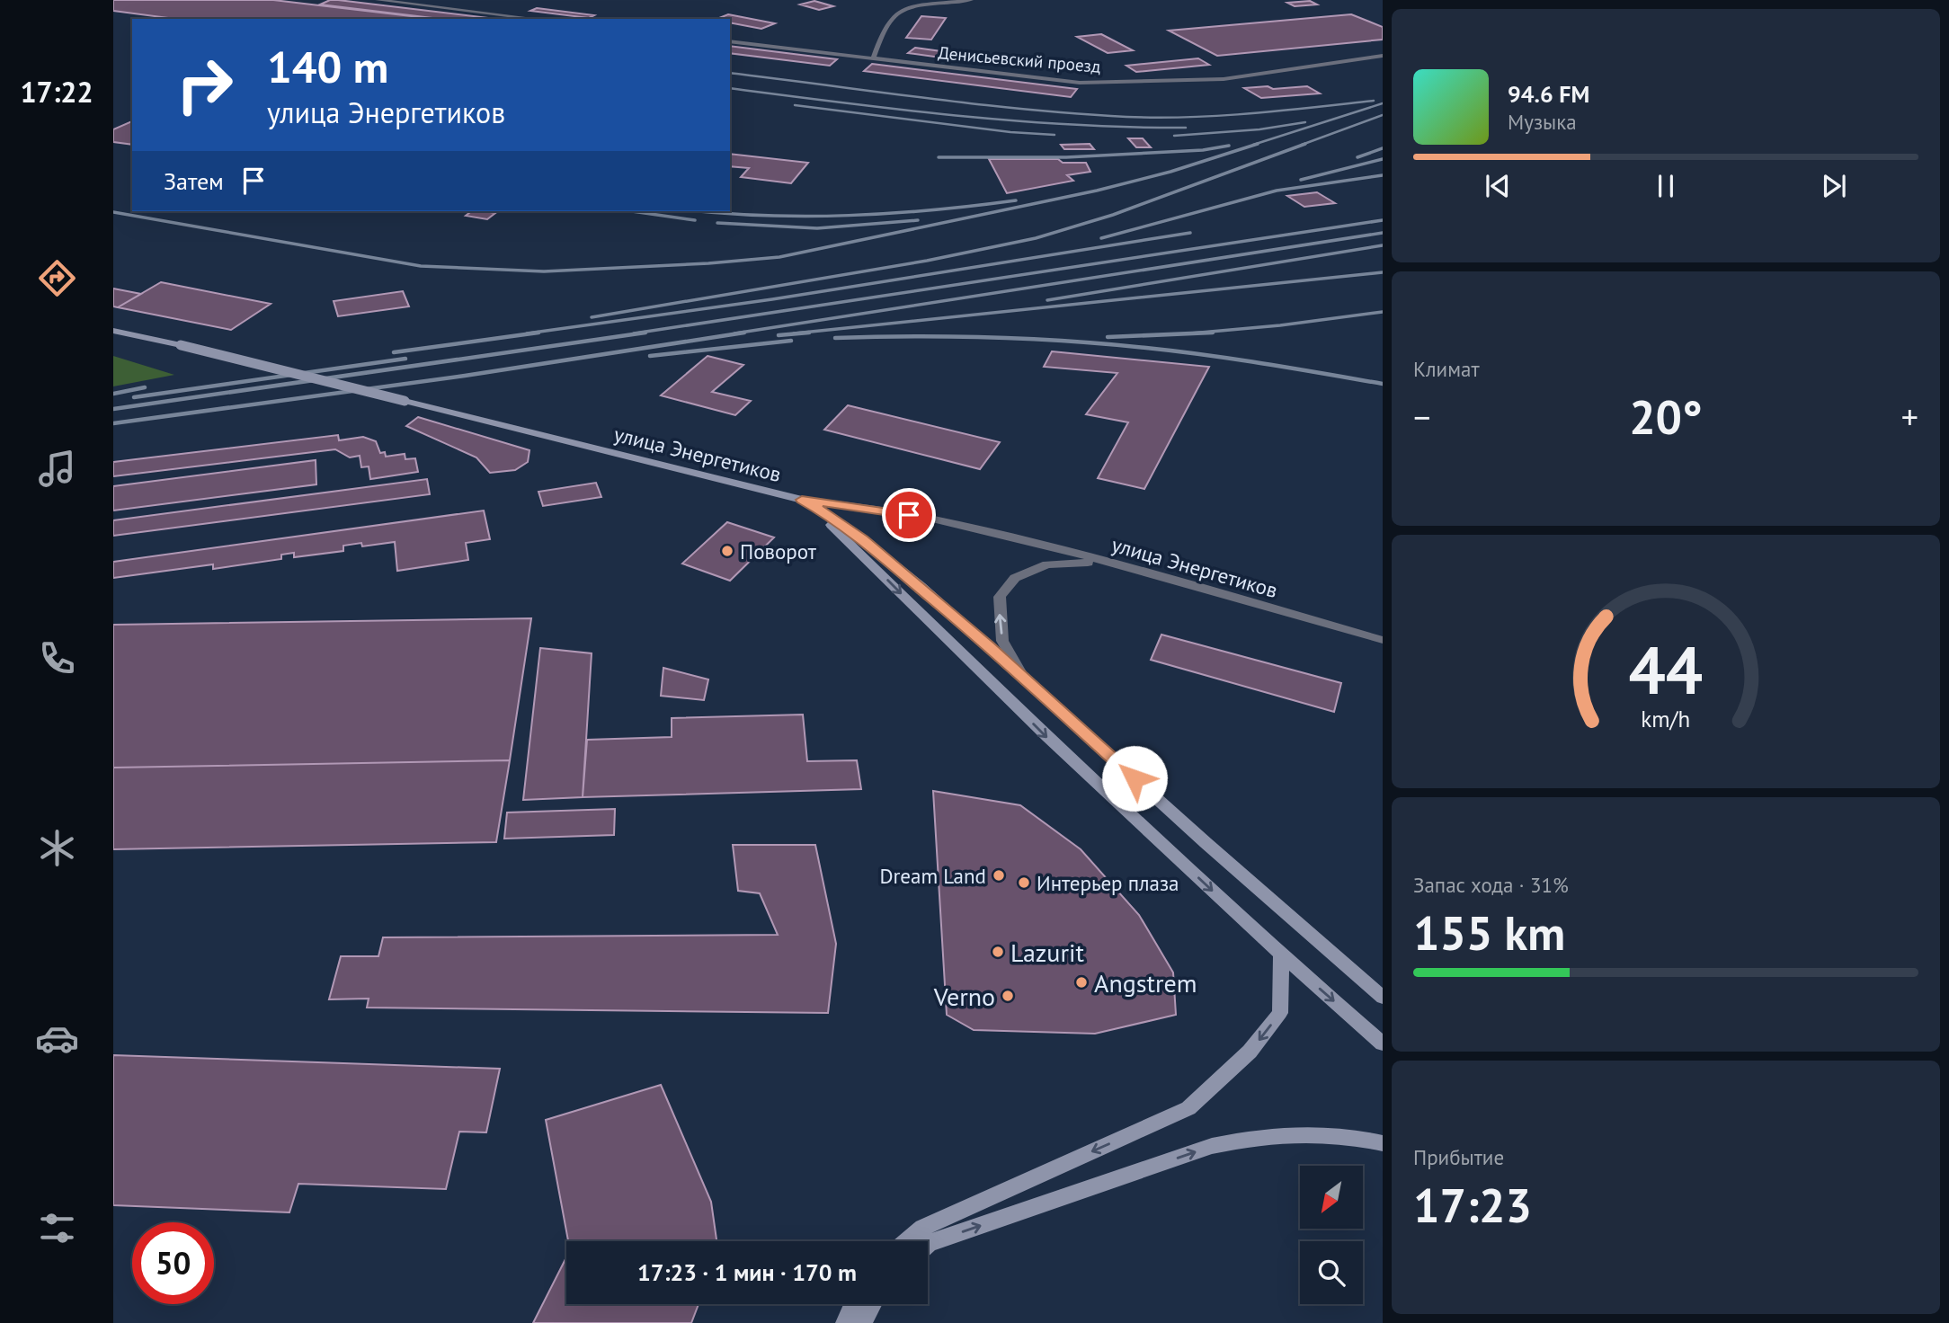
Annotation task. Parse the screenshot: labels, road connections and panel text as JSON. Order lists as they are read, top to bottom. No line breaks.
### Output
{"streets":{"main road":["улица Энергетиков"],"street":["Денисьевский проезд"]},"places":["Поворот","Dream Land","Интерьер плаза","Lazurit","Angstrem","Verno"],"north":"bottom left","page":{"tabs":"17:22","turn":["140 m","улица Энергетиков"],"song":["94.6 FM","Музыка"],"then":"Затем","tile":["Климат",["Запас хода · 31%","155 km"],["Прибытие","17:23"]],"heat":["−","20°","+"],"limit":"50","trip":"17:23 · 1 мин · 170 m","gauge":["44","km/h"]}}
